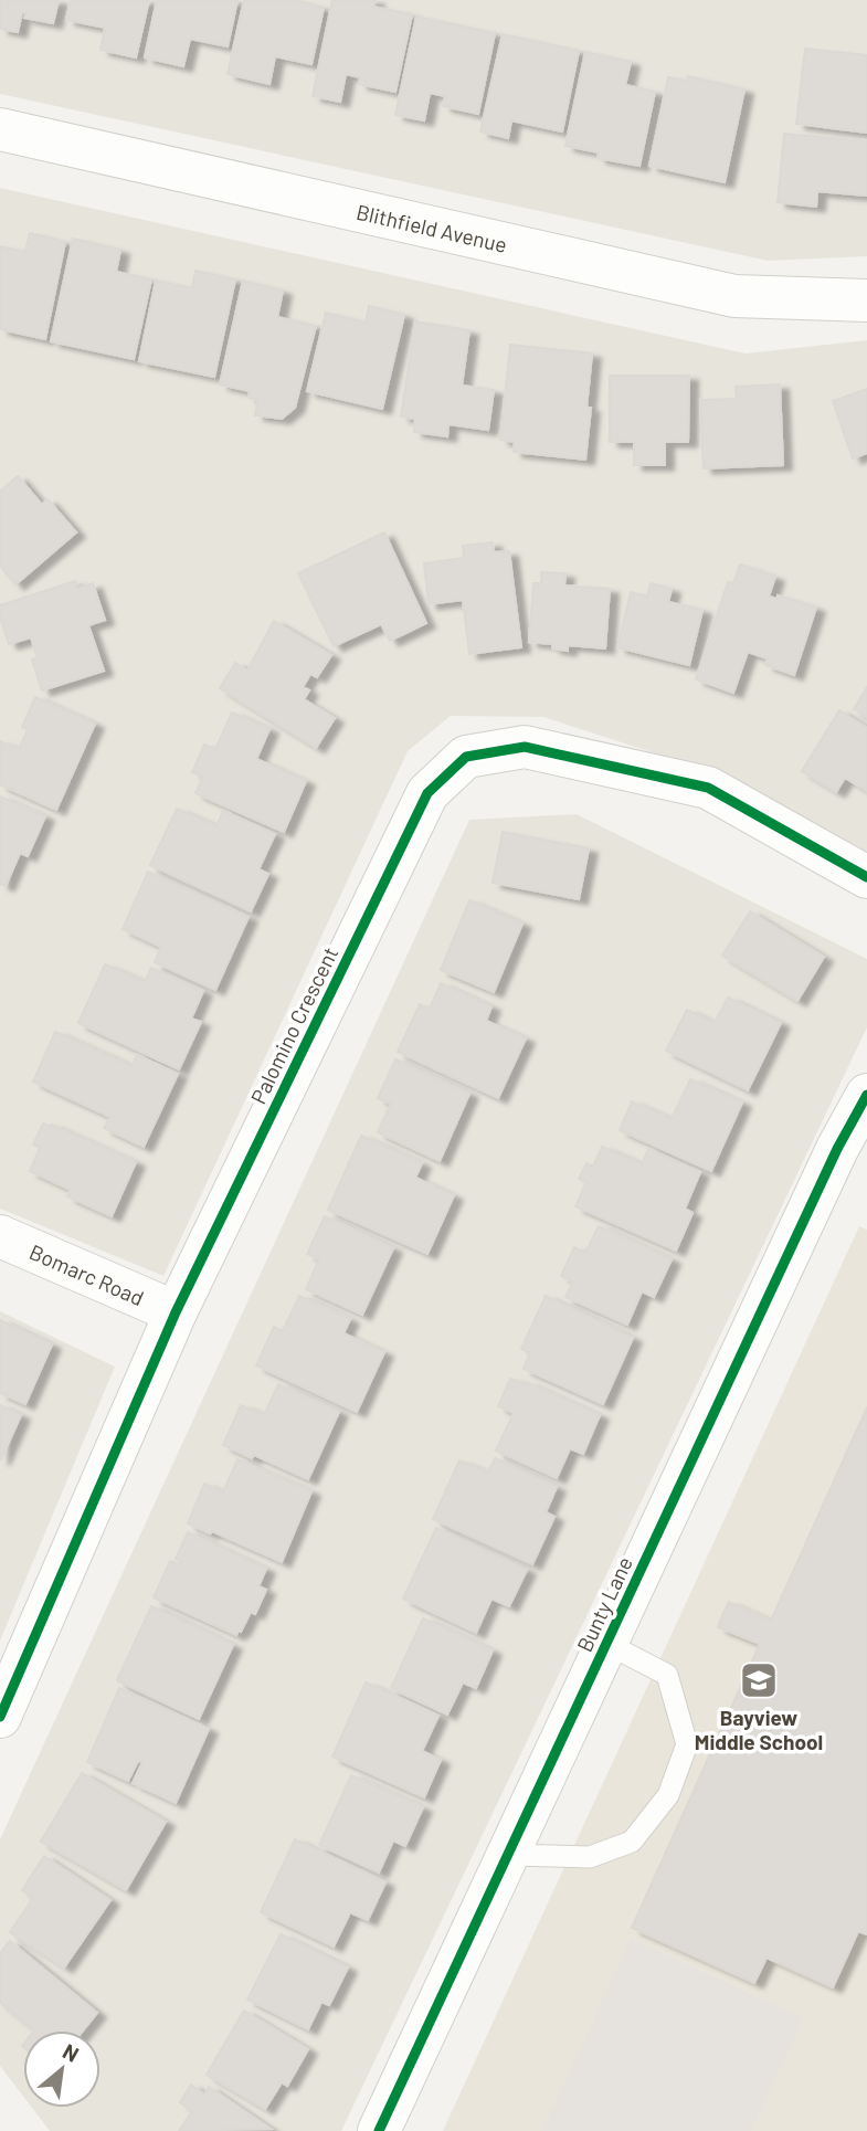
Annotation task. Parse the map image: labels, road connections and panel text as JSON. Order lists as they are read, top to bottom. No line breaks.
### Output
{"streets":{"street":["Blithfield Avenue","Palomino Crescent","Bomarc Road","Bunty Lane"]},"crossings":[["Palomino Crescent","Bomarc Road"]],"places":{"school or university":["Bayview Middle School"]},"north":"top right"}
